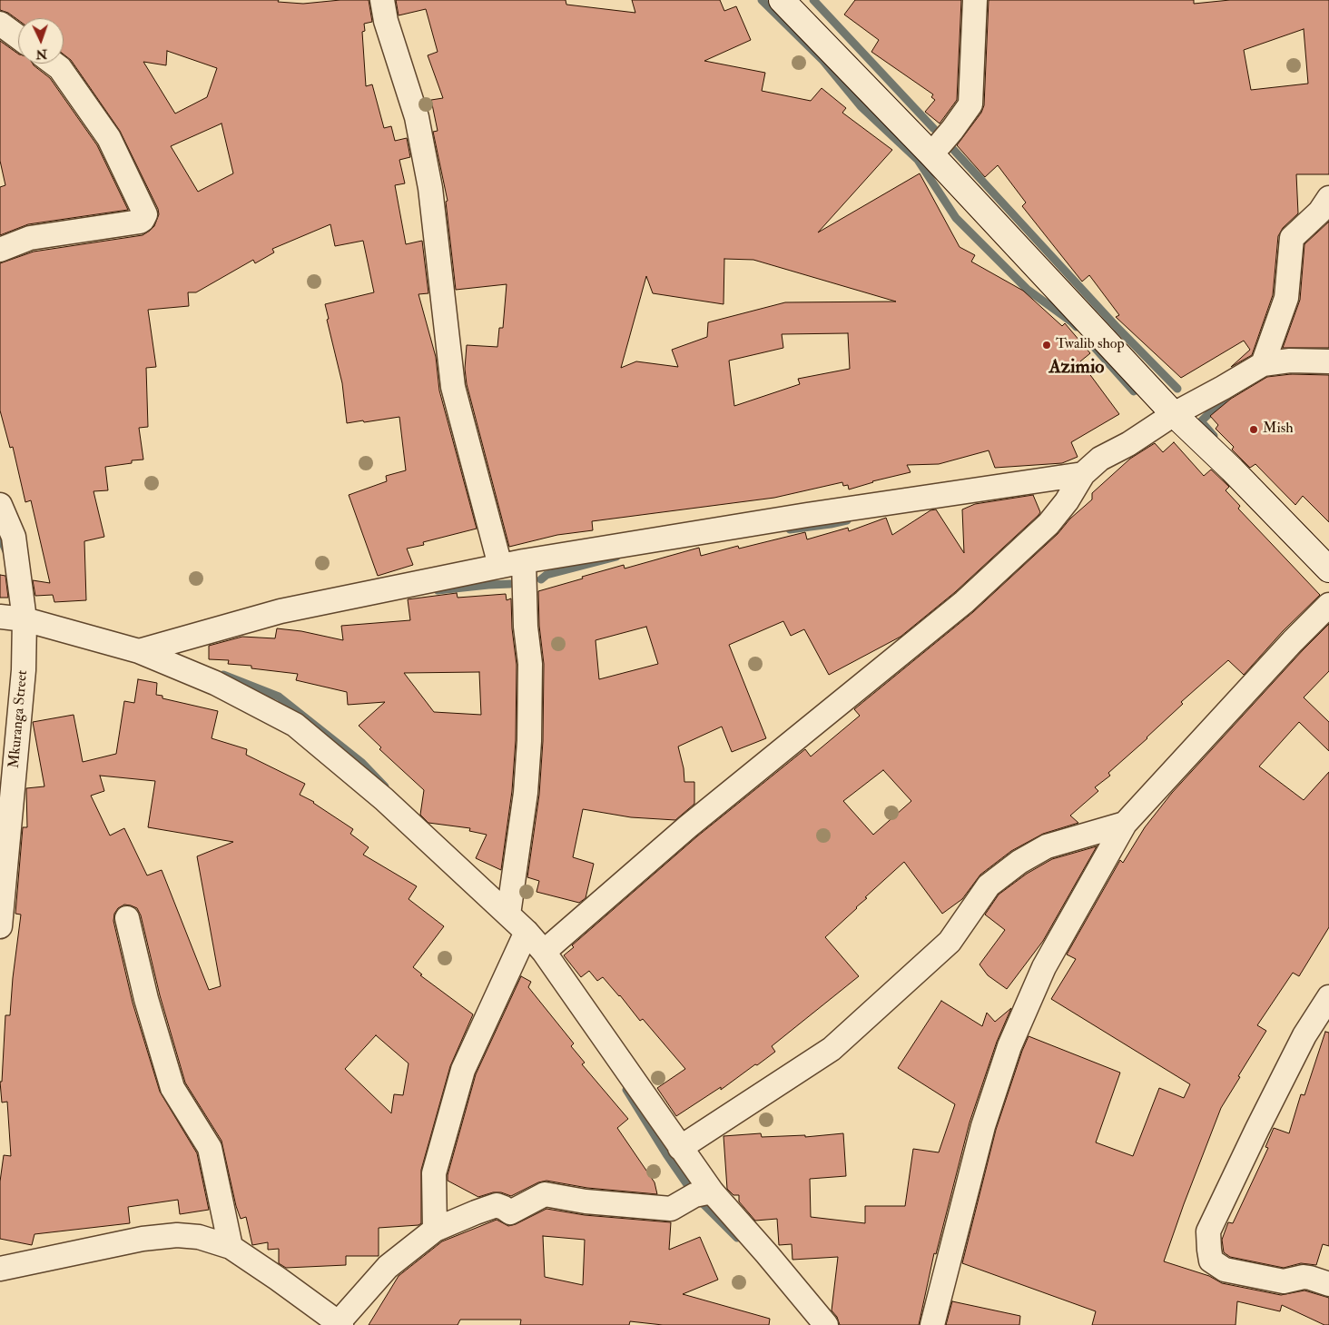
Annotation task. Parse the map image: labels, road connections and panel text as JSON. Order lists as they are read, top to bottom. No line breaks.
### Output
{"streets":{"street":["Mkuranga Street"]},"districts":["Azimio"],"places":["Twalib shop","Mish"],"north":"bottom"}
